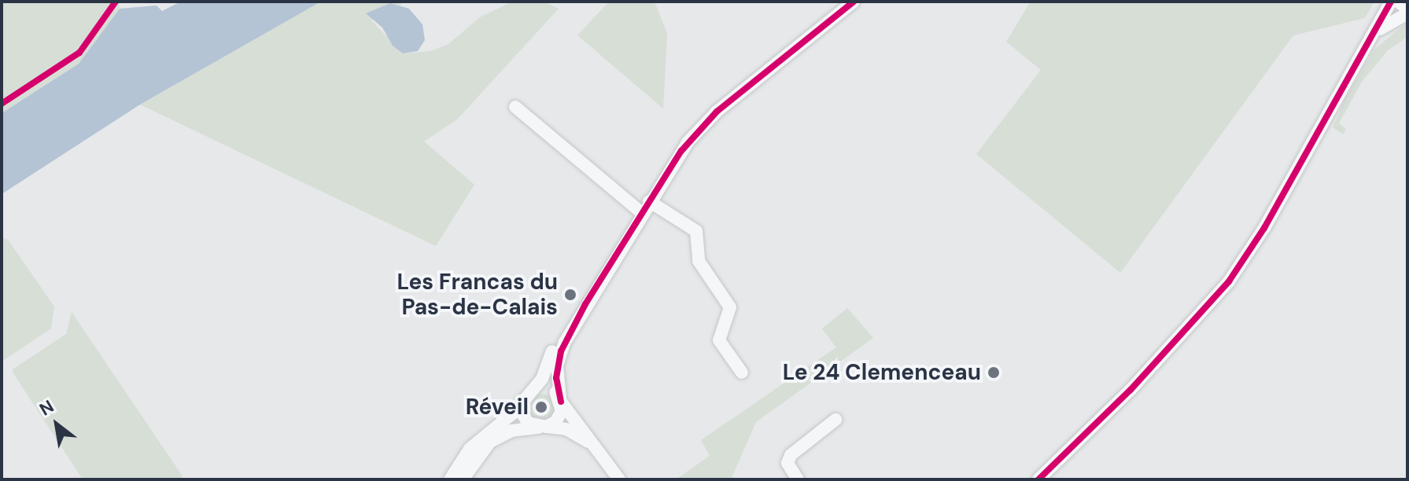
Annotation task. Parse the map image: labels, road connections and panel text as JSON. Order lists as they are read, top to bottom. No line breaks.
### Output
{"places":["Les Francas du Pas-de-Calais","Le 24 Clemenceau","Réveil"],"north":"top left"}
